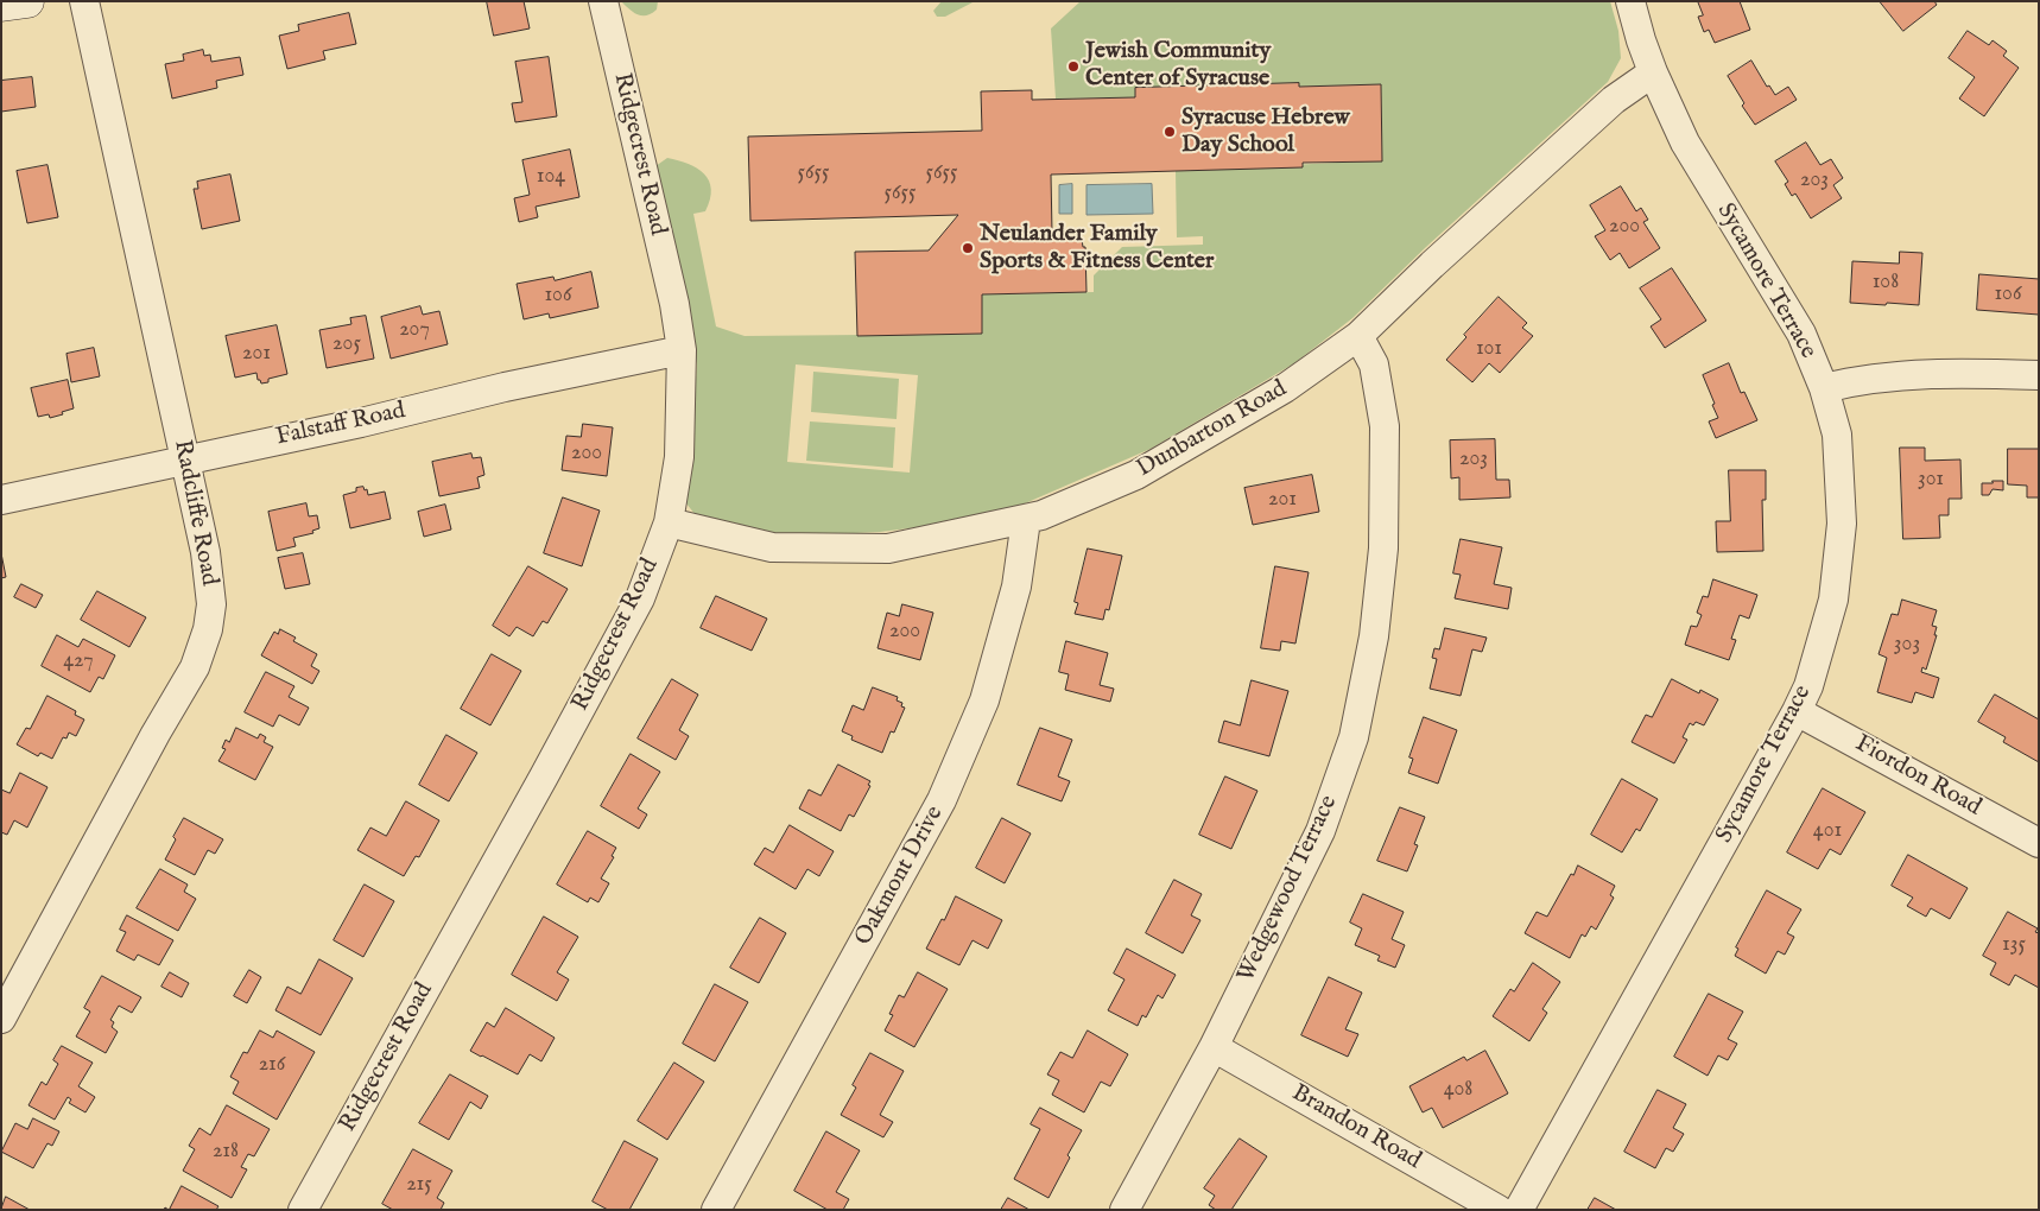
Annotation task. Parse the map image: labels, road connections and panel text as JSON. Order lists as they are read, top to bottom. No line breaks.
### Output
{"streets":{"street":["Ridgecrest Road","Sycamore Terrace","Falstaff Road","Dunbarton Road","Radcliffe Road","Fiordon Road","Oakmont Drive","Wedgewood Terrace","Brandon Road"]},"crossings":[["Ridgecrest Road","Falstaff Road"],["Ridgecrest Road","Dunbarton Road"],["Sycamore Terrace","Dunbarton Road"],["Sycamore Terrace","Fiordon Road"],["Falstaff Road","Radcliffe Road"],["Dunbarton Road","Oakmont Drive"],["Dunbarton Road","Wedgewood Terrace"],["Wedgewood Terrace","Brandon Road"]],"places":["Jewish Community Center of Syracuse","Syracuse Hebrew Day School","Neulander Family Sports & Fitness Center"],"house_numbers":["5655","5655","104","203","5655","200","108","106","106","207","205","101","201","200","203","301","201","200","303","427","401","135","216","408","218","215"]}
